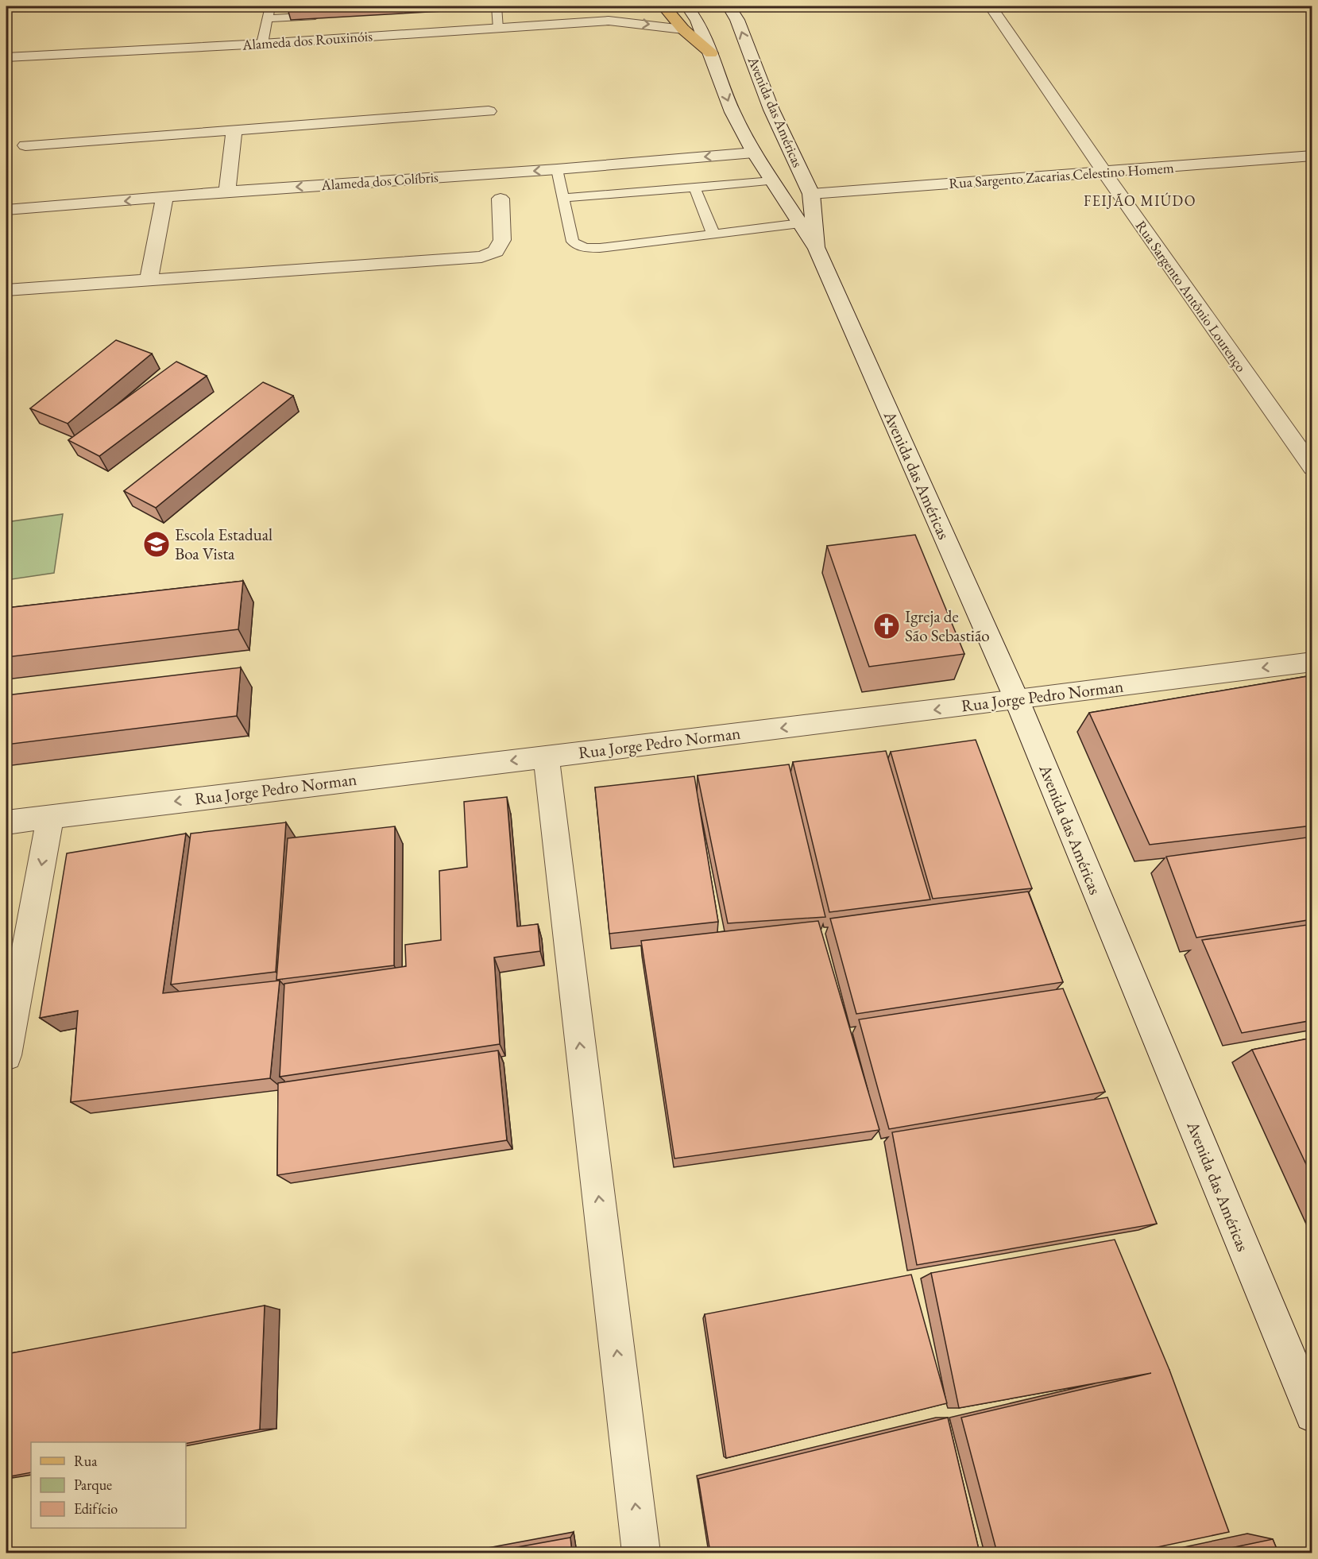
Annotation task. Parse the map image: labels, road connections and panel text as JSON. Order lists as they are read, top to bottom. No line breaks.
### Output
{"streets":{"street":["Alameda dos Rouxinóis","Avenida das Américas","Rua Sargento Zacarias Celestino Homem","Alameda dos Colíbris","Rua Sargento Antônio Lourenço","Rua Jorge Pedro Norman"]},"crossings":[["Avenida das Américas","Rua Sargento Zacarias Celestino Homem"],["Avenida das Américas","Alameda dos Colíbris"],["Avenida das Américas","Rua Jorge Pedro Norman"],["Rua Sargento Zacarias Celestino Homem","Rua Sargento Antônio Lourenço"]],"one_way":["Rua Jorge Pedro Norman"],"districts":["FEIJÃO MIÚDO"],"places":{"school or university":["Escola Estadual Boa Vista"],"church":["Igreja de São Sebastião"]},"legend":["Rua","Parque","Edifício"]}
